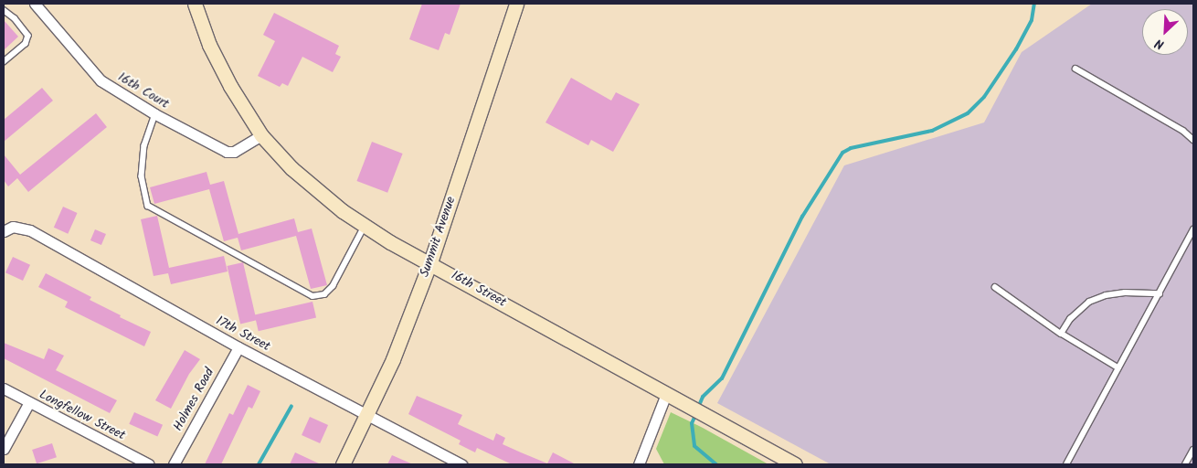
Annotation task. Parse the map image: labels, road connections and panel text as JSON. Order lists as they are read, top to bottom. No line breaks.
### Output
{"streets":{"main road":["Summit Avenue","16th Street"],"street":["16th Court","17th Street","Holmes Road","Longfellow Street"]},"crossings":[["16th Court","16th Street"],["Summit Avenue","16th Street"],["Summit Avenue","17th Street"],["17th Street","Holmes Road"]],"north":"bottom left"}
